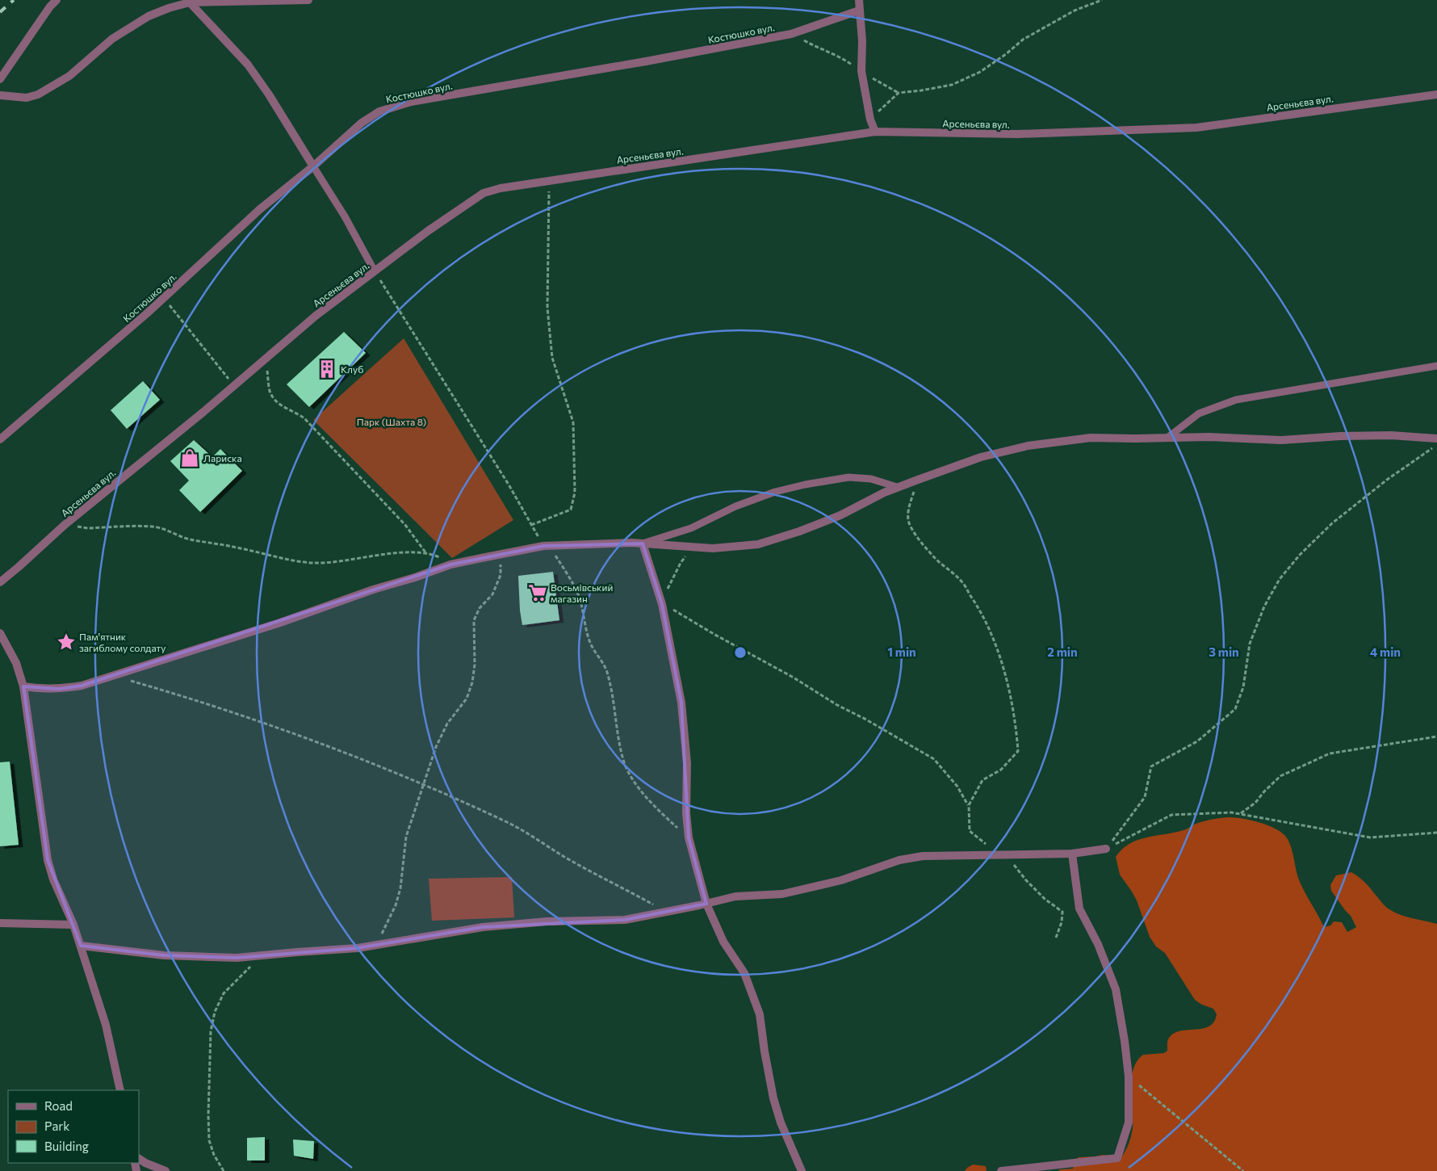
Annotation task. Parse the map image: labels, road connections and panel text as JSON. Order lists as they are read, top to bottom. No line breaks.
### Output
{"streets":{"street":["Костюшко вул.","Арсеньєва вул."]},"parks":["Парк (Шахта 8)"],"places":{"building":["Клуб"],"shop":["Лариска"],"supermarket":["Восьмівський магазин"],"place":["Пам'ятник загиблому солдату"]},"legend":["Road","Park","Building"],"rings":["1 min","2 min","3 min","4 min"]}
